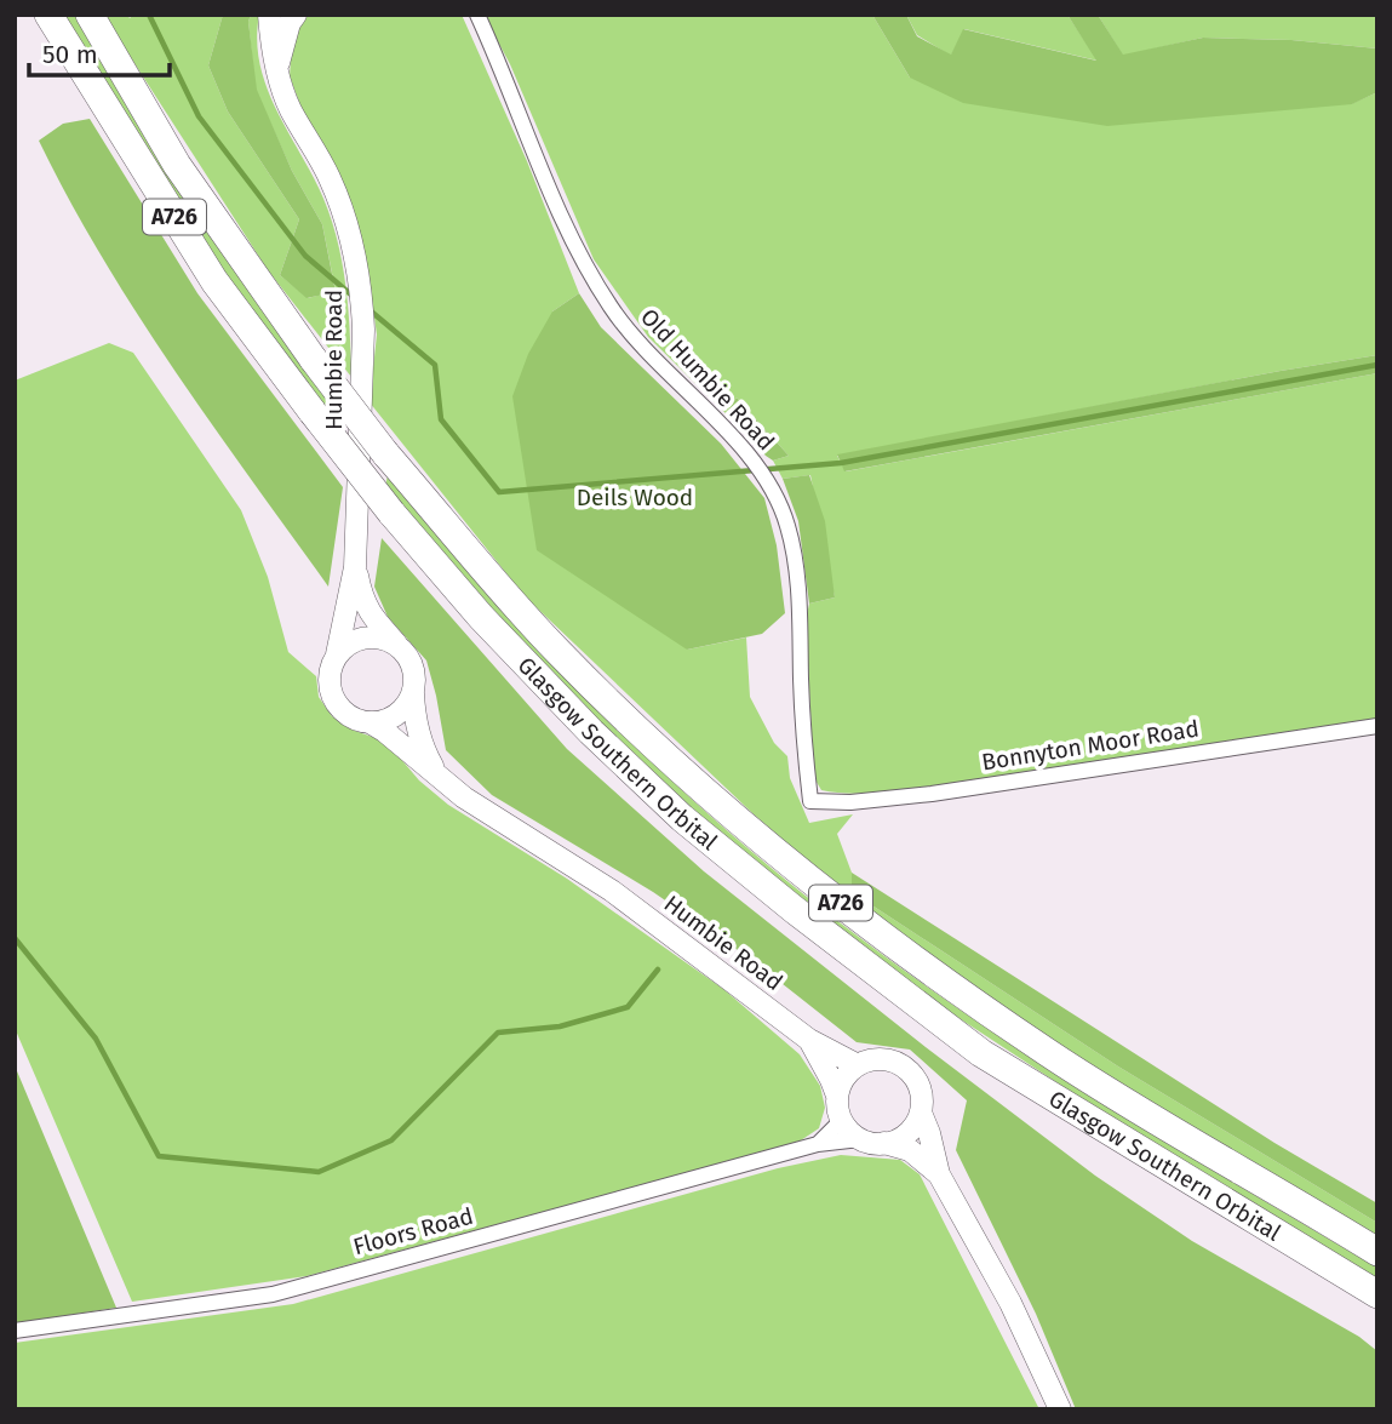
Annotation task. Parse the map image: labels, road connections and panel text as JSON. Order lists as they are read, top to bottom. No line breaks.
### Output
{"streets":{"highway":["A726","Glasgow Southern Orbital"],"street":["Humbie Road","Old Humbie Road","Bonnyton Moor Road","Floors Road"]},"crossings":[["Humbie Road","Floors Road"],["Old Humbie Road","Bonnyton Moor Road"]],"parks":["Deils Wood"],"scale_bar":"50 m"}
